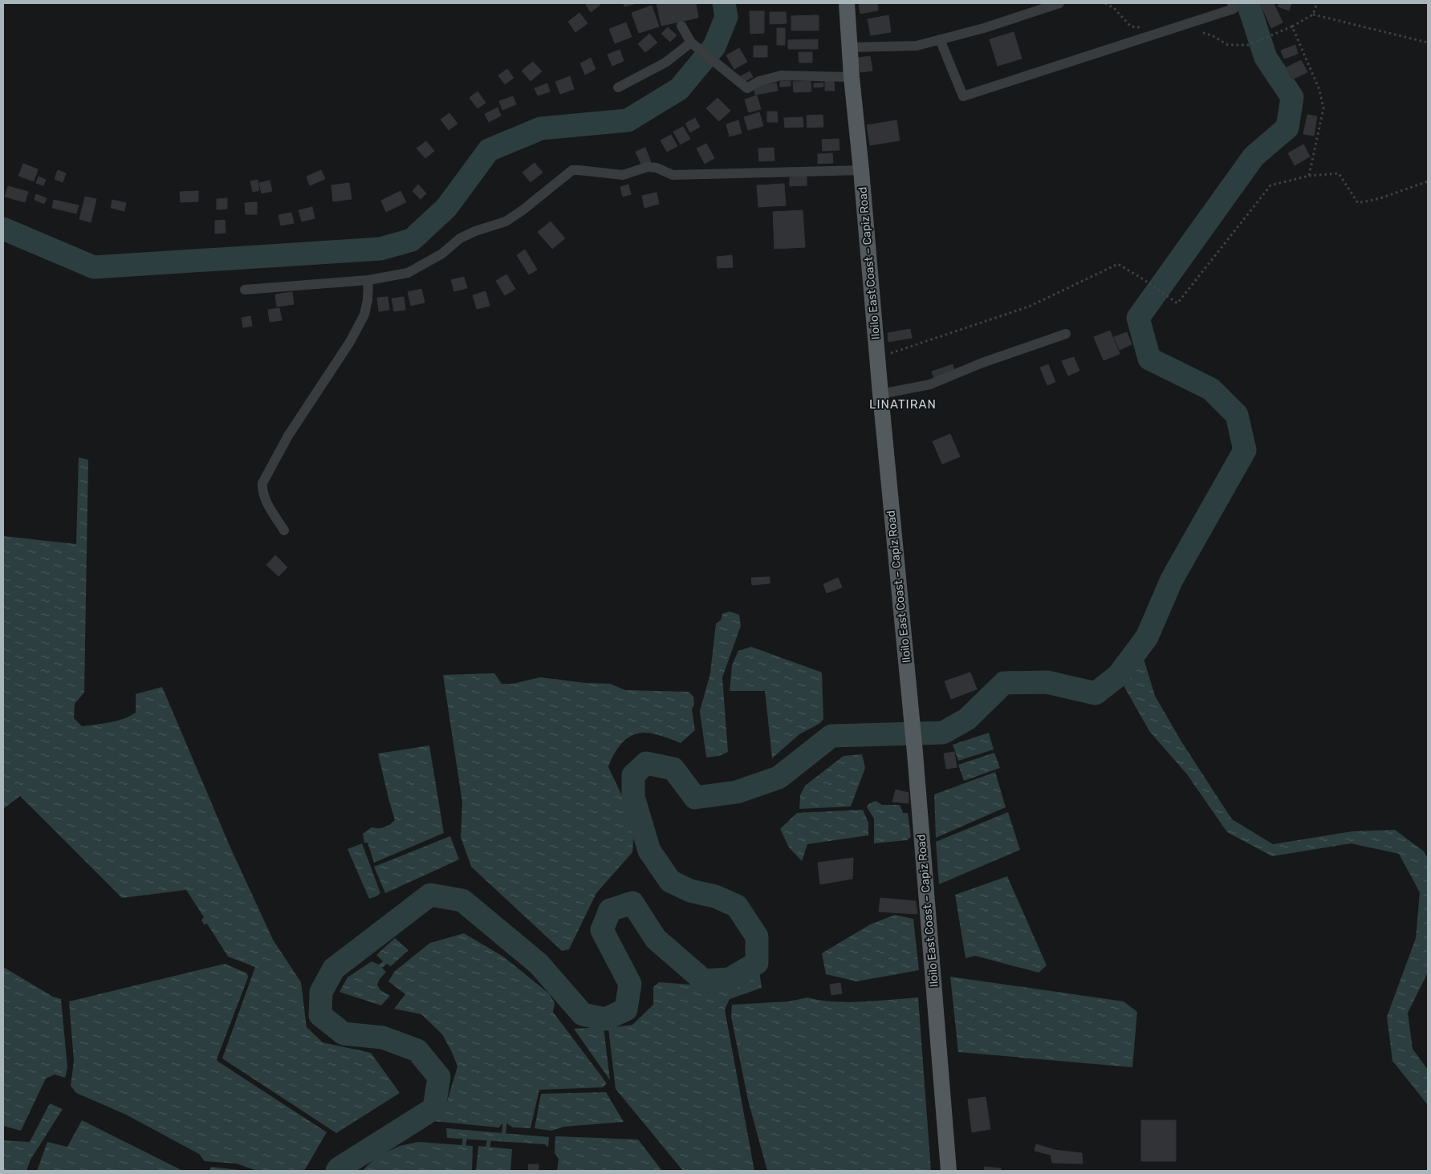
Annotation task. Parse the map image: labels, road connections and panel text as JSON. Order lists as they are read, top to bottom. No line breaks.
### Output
{"streets":{"main road":["Iloilo East Coast – Capiz Road"]},"districts":["LINATIRAN"]}
